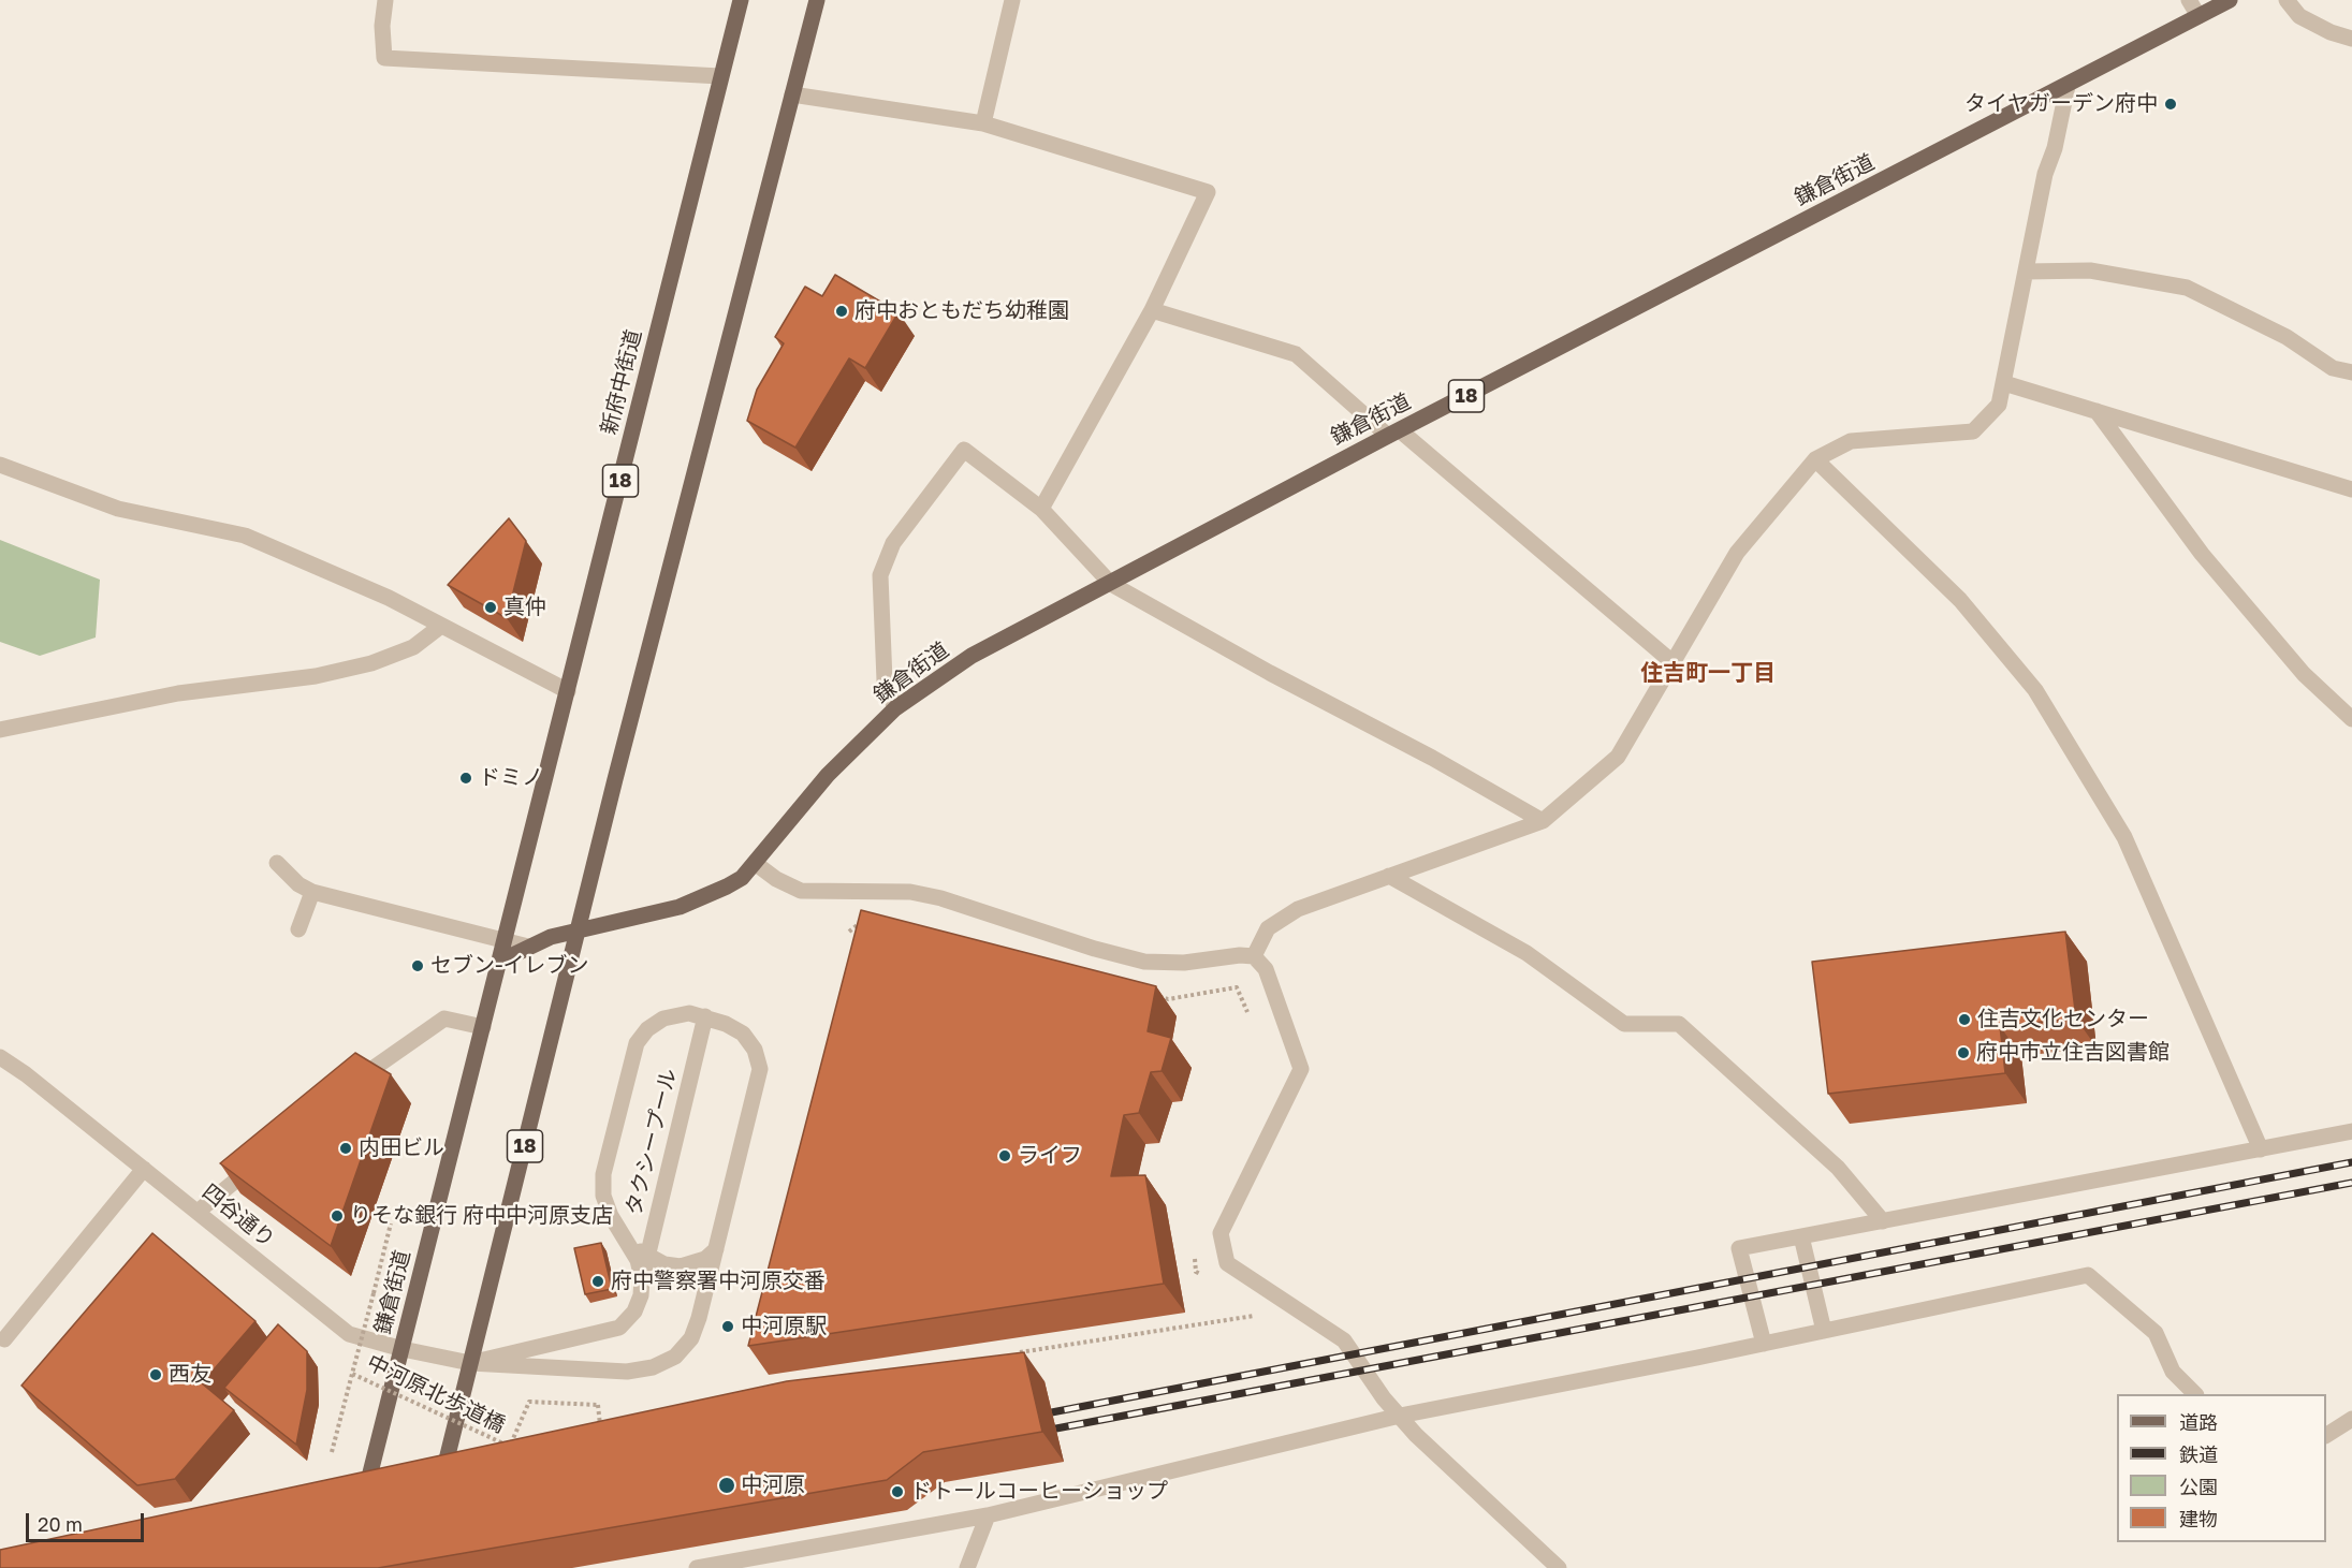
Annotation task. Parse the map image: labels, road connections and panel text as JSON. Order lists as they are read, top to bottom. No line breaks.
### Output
{"streets":{"main road":["鎌倉街道","新府中街道","18"],"street":["タクシープール","四谷通り"],"path":["中河原北歩道橋"]},"crossings":[["鎌倉街道","新府中街道"],["鎌倉街道","18"],["鎌倉街道","四谷通り"],["18","タクシープール"],["18","四谷通り"],["タクシープール","四谷通り"]],"districts":["住吉町一丁目"],"places":["タイヤガーデン府中","府中おともだち幼稚園","真仲","ドミノ","セブン-イレブン","住吉文化センター","府中市立住吉図書館","内田ビル","ライフ","りそな銀行 府中中河原支店","府中警察署中河原交番","中河原駅","西友","中河原","ドトールコーヒーショップ"],"legend":["道路","鉄道","公園","建物"],"scale_bar":"20 m"}
